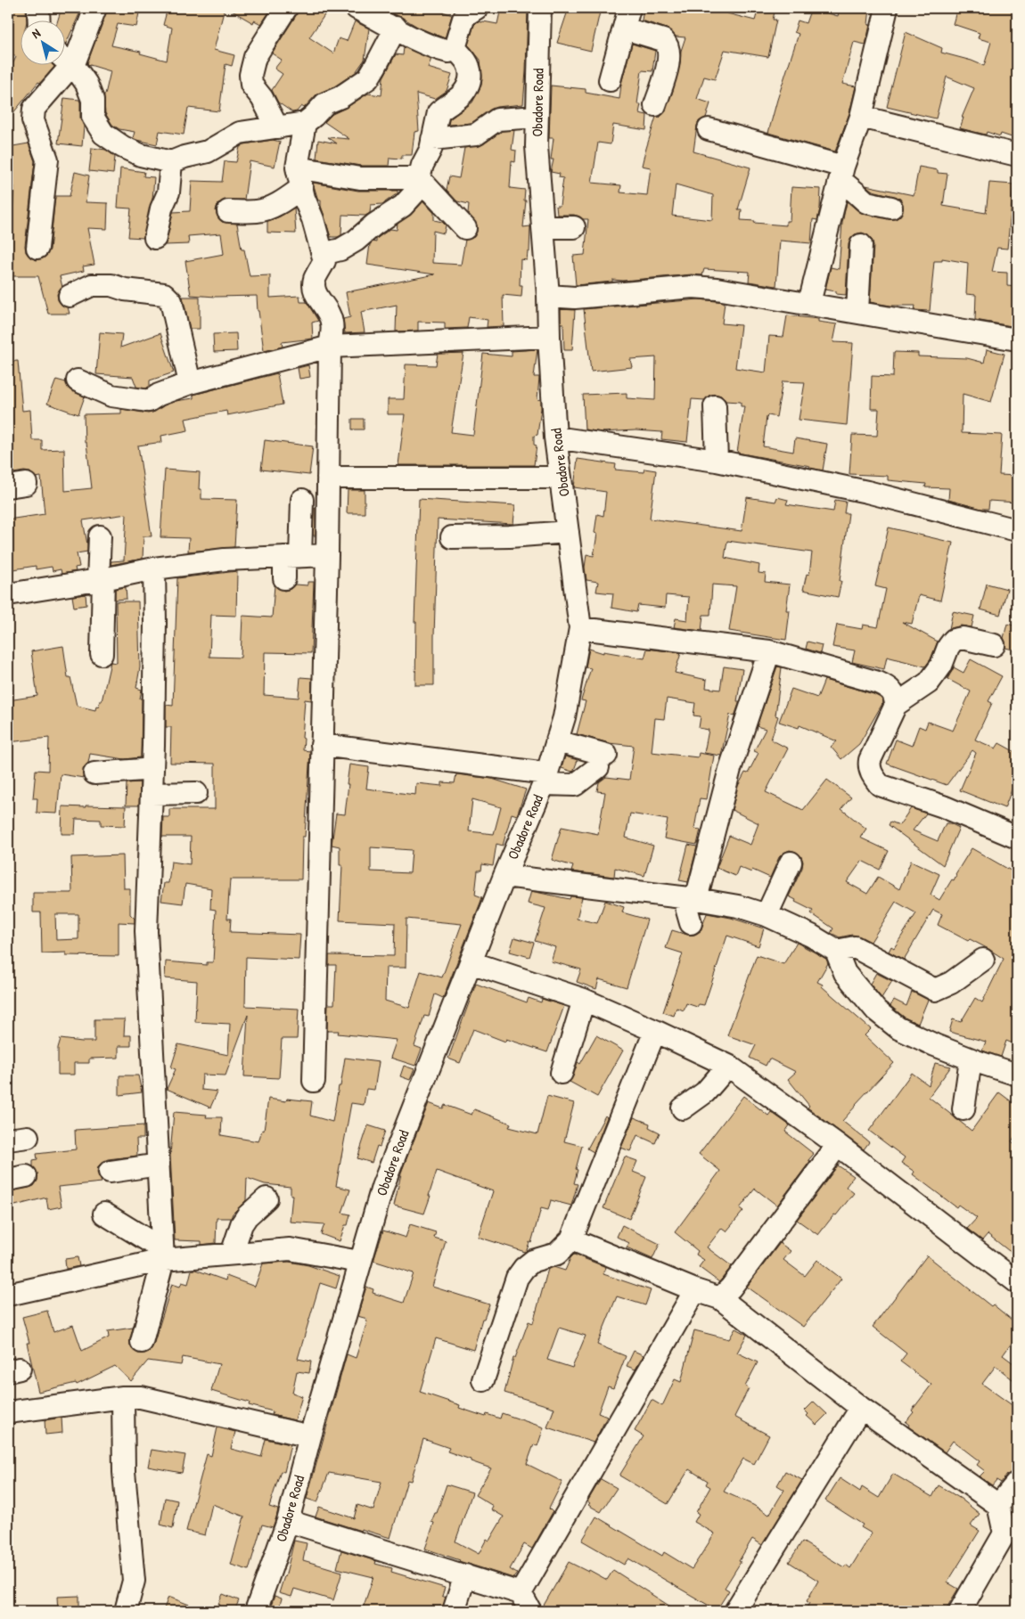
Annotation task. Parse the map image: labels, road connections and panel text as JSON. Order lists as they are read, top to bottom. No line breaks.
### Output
{"streets":{"street":["Obadore Road"]},"north":"top left"}
